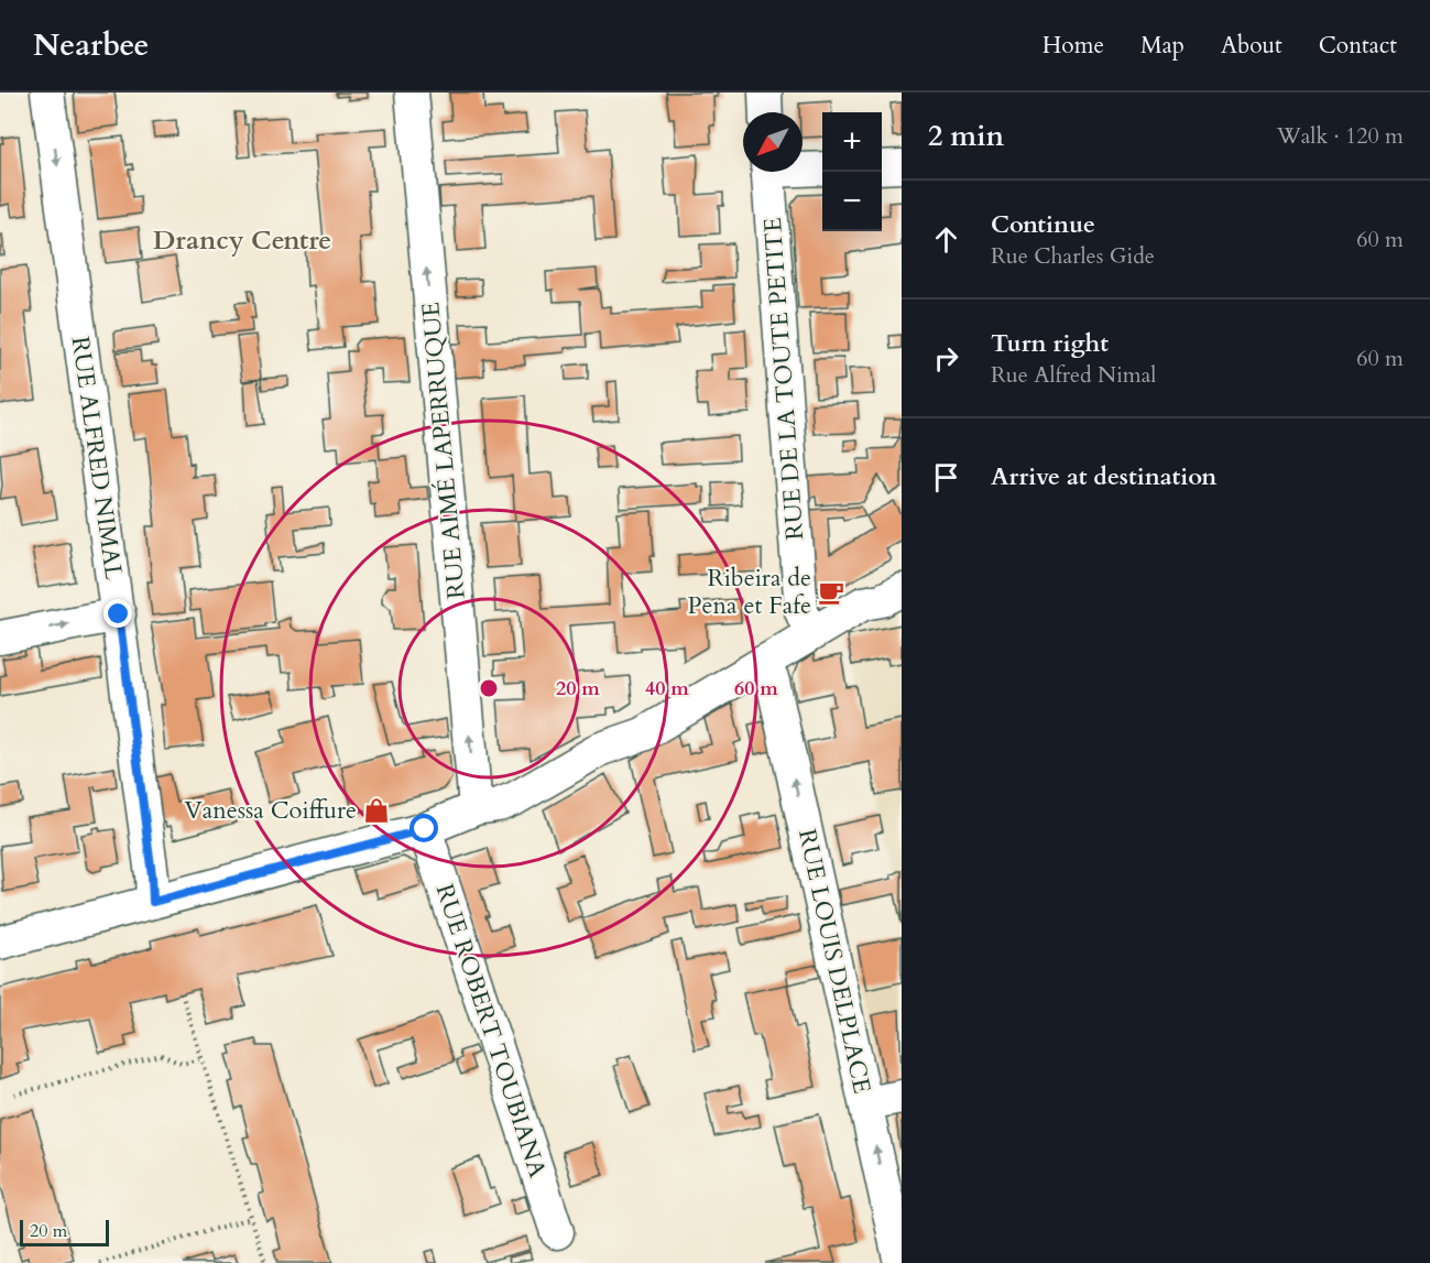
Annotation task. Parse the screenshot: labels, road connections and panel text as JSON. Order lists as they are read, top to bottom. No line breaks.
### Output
{"streets":{"street":["RUE DE LA TOUTE PETITE","RUE AIMÉ LAPERRUQUE","RUE ALFRED NIMAL","RUE LOUIS DELPLACE","RUE ROBERT TOUBIANA"]},"one_way":["RUE AIMÉ LAPERRUQUE","RUE ALFRED NIMAL","RUE LOUIS DELPLACE"],"districts":["Drancy Centre"],"places":{"cafe":["Ribeira de Pena et Fafe"],"shop":["Vanessa Coiffure"]},"scale_bar":"20 m","north":"bottom left","page":{"header":"Nearbee","nav":["Home","Map","About","Contact"],"heading":["2 min","Walk · 120 m"],"map_buttons":["+","−"],"list":[["Continue","Rue Charles Gide","60 m"],["Turn right","Rue Alfred Nimal","60 m"],"Arrive at destination"],"scale":"20 m"},"rings":["20 m","40 m","60 m"]}
